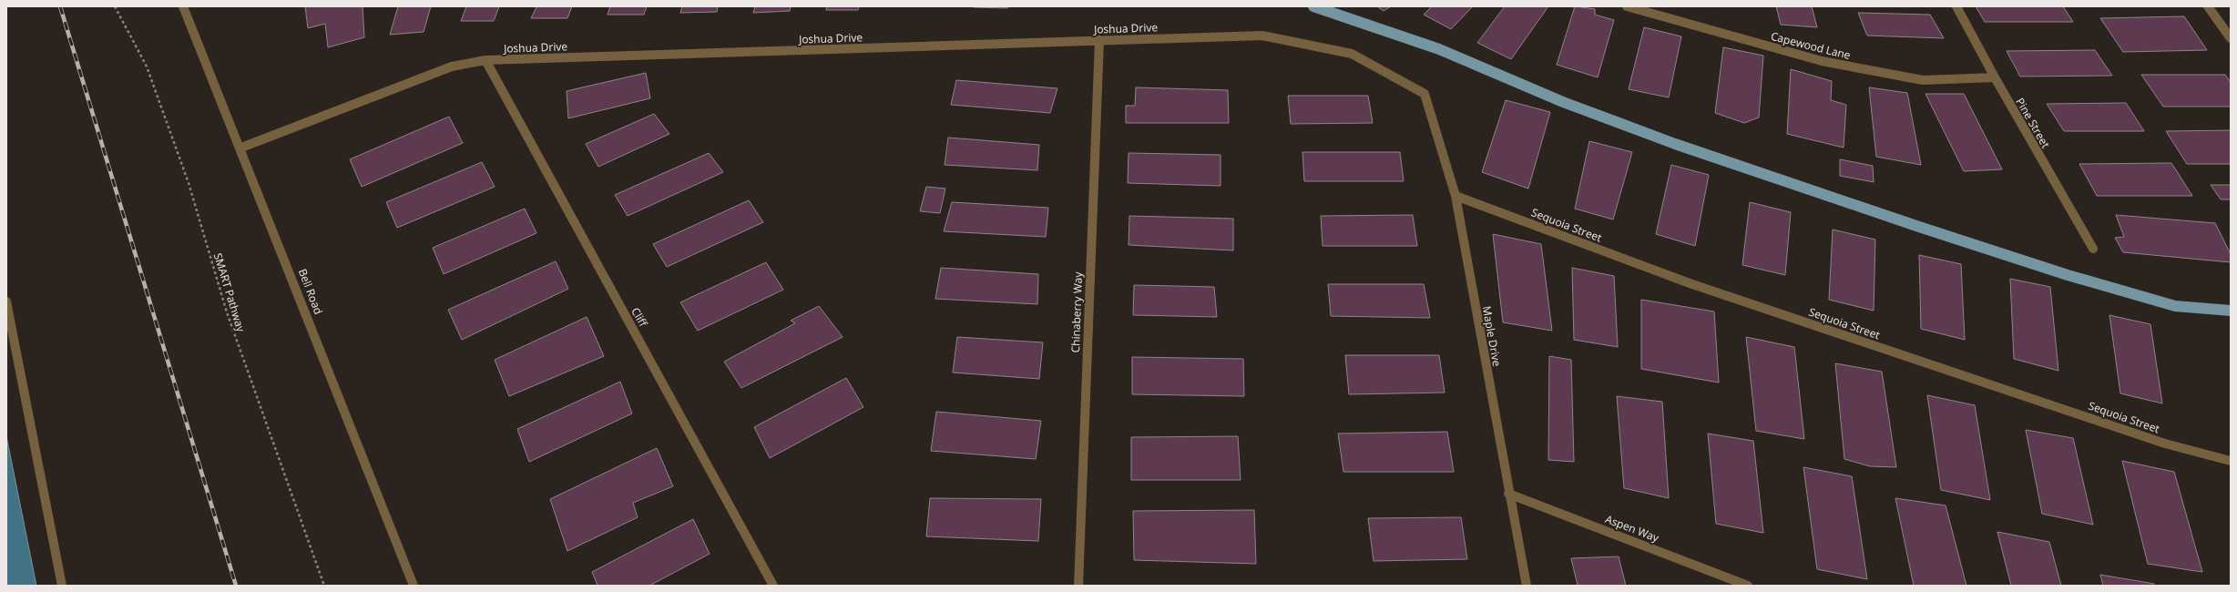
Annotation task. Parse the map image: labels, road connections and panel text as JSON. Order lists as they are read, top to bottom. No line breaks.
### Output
{"streets":{"street":["Joshua Drive","Capewood Lane","Pine Street","Sequoia Street","Bell Road","Chinaberry Way","Cliff","Maple Drive","Aspen Way"],"path":["SMART Pathway"]},"crossings":[["Joshua Drive","Bell Road"],["Joshua Drive","Chinaberry Way"],["Joshua Drive","Cliff"],["Joshua Drive","Maple Drive"],["Capewood Lane","Pine Street"],["Sequoia Street","Maple Drive"],["Maple Drive","Aspen Way"]]}
